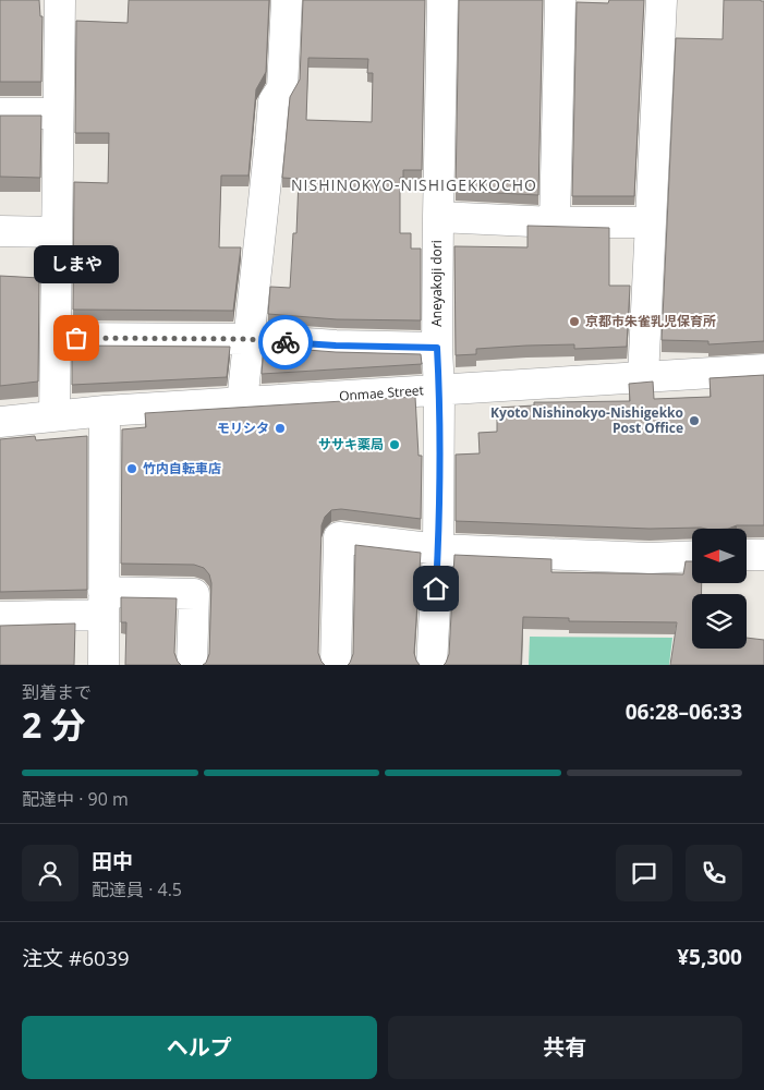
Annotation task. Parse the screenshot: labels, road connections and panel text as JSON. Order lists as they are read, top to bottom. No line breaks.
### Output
{"streets":{"street":["Aneyakoji dori","Onmae Street"]},"crossings":[["Aneyakoji dori","Onmae Street"]],"districts":["NISHINOKYO-NISHIGEKKOCHO"],"places":["京都市朱雀乳児保育所","しまや","Kyoto Nishinokyo-Nishigekko Post Office","モリシタ","ササキ薬局","竹内自転車店"],"north":"left","page":{"bubble":"しまや","heading":["2 分","到着まで","06:28–06:33"],"panel":["田中","配達員 · 4.5","注文 #6039","¥5,300"],"bar":"配達中 · 90 m","buttons":["ヘルプ","共有"]}}
